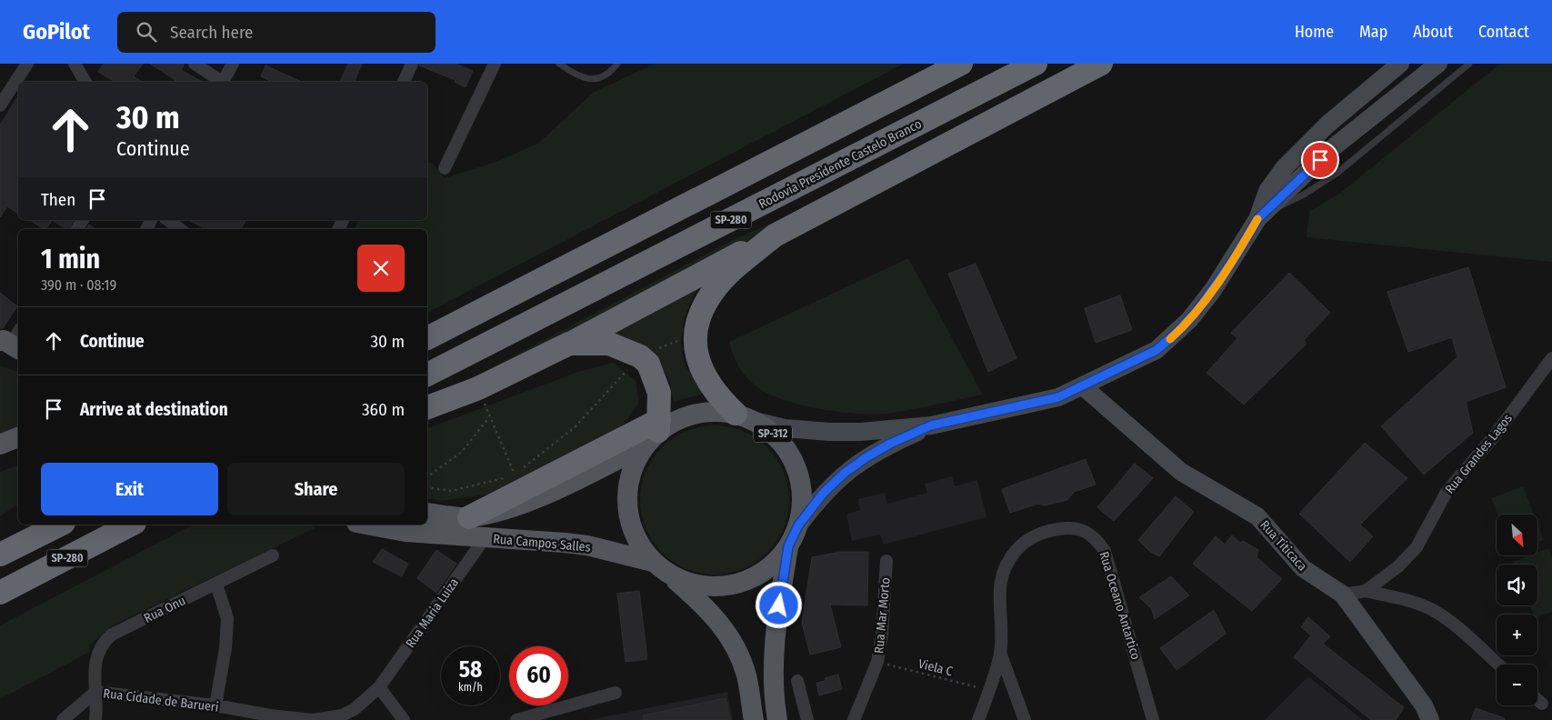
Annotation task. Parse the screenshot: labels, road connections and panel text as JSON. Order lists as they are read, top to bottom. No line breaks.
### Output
{"streets":{"highway":["Rodovia Presidente Castelo Branco","SP-280"],"main road":["SP-312","Rua Campos Salles"],"street":["Rua Grandes Lagos","Rua Titicaca","Rua Oceano Antartico","Rua Onu","Rua Maria Luiza","Rua Mar Morto","Rua Cidade de Barueri"],"path":["Viela C"]},"crossings":[["Rua Grandes Lagos","Rua Titicaca"],["Rua Campos Salles","Rua Maria Luiza"],["Rua Oceano Antartico","Viela C"],["Rua Onu","Rua Cidade de Barueri"],["Rua Maria Luiza","Rua Cidade de Barueri"],["Rua Mar Morto","Viela C"]],"north":"bottom right","page":{"header":"GoPilot","search":"Search here","nav":["Home","Map","About","Contact"],"turn":["30 m","Continue"],"then":"Then","heading":["1 min","390 m · 08:19"],"list":[{"name":"Continue","value":"30 m"},{"name":"Arrive at destination","value":"360 m"}],"buttons":["Exit","Share"],"map_buttons":["+","−"],"speed":"58 km/h","limit":"60"}}
